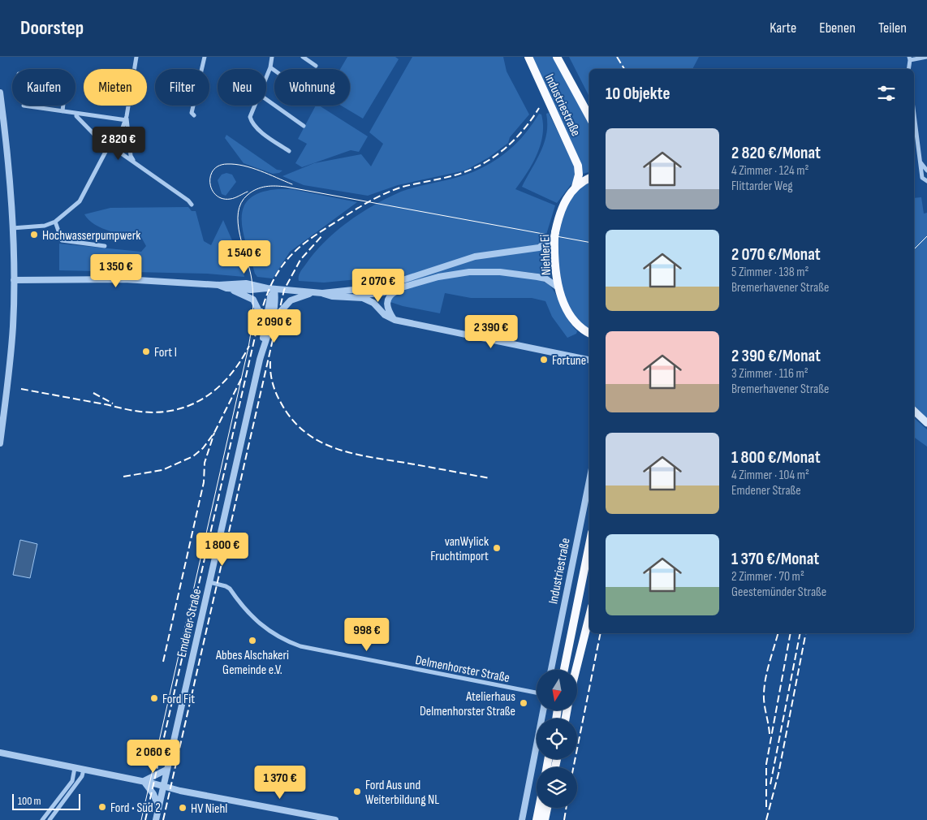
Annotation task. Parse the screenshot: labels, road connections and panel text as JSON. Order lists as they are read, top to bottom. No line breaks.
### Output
{"streets":{"highway":["Industriestraße","Niehler Ei"],"street":["Emdener Straße","Delmenhorster Straße"]},"crossings":[["Industriestraße","Niehler Ei"],["Emdener Straße","Delmenhorster Straße"]],"places":["Hochwasserpumpwerk","Fort I","Fortune","vanWylick Fruchtimport","Abbes Alschakeri Gemeinde e.V.","Ford Fit","Atelierhaus Delmenhorster Straße","Ford Aus und Weiterbildung NL","Ford • Süd 2","HV Niehl"],"scale_bar":"100 m","north":"bottom","page":{"header":"Doorstep","nav":["Karte","Ebenen","Teilen"],"chip":["Kaufen","Mieten","Filter","Neu","Wohnung"],"heading":"10 Objekte","list":[{"name":"2 820 €/Monat","note":"4 Zimmer · 124 m² · Flittarder Weg"},{"name":"2 070 €/Monat","note":"5 Zimmer · 138 m² · Bremerhavener Straße"},{"name":"2 390 €/Monat","note":"3 Zimmer · 116 m² · Bremerhavener Straße"},{"name":"1 800 €/Monat","note":"4 Zimmer · 104 m² · Emdener Straße"},{"name":"1 370 €/Monat","note":"2 Zimmer · 70 m² · Geestemünder Straße"}],"price":["2 820 €","1 540 €","1 350 €","2 070 €","2 090 €","2 390 €","1 800 €","998 €","2 060 €","1 370 €"],"scale":"100 m"}}
